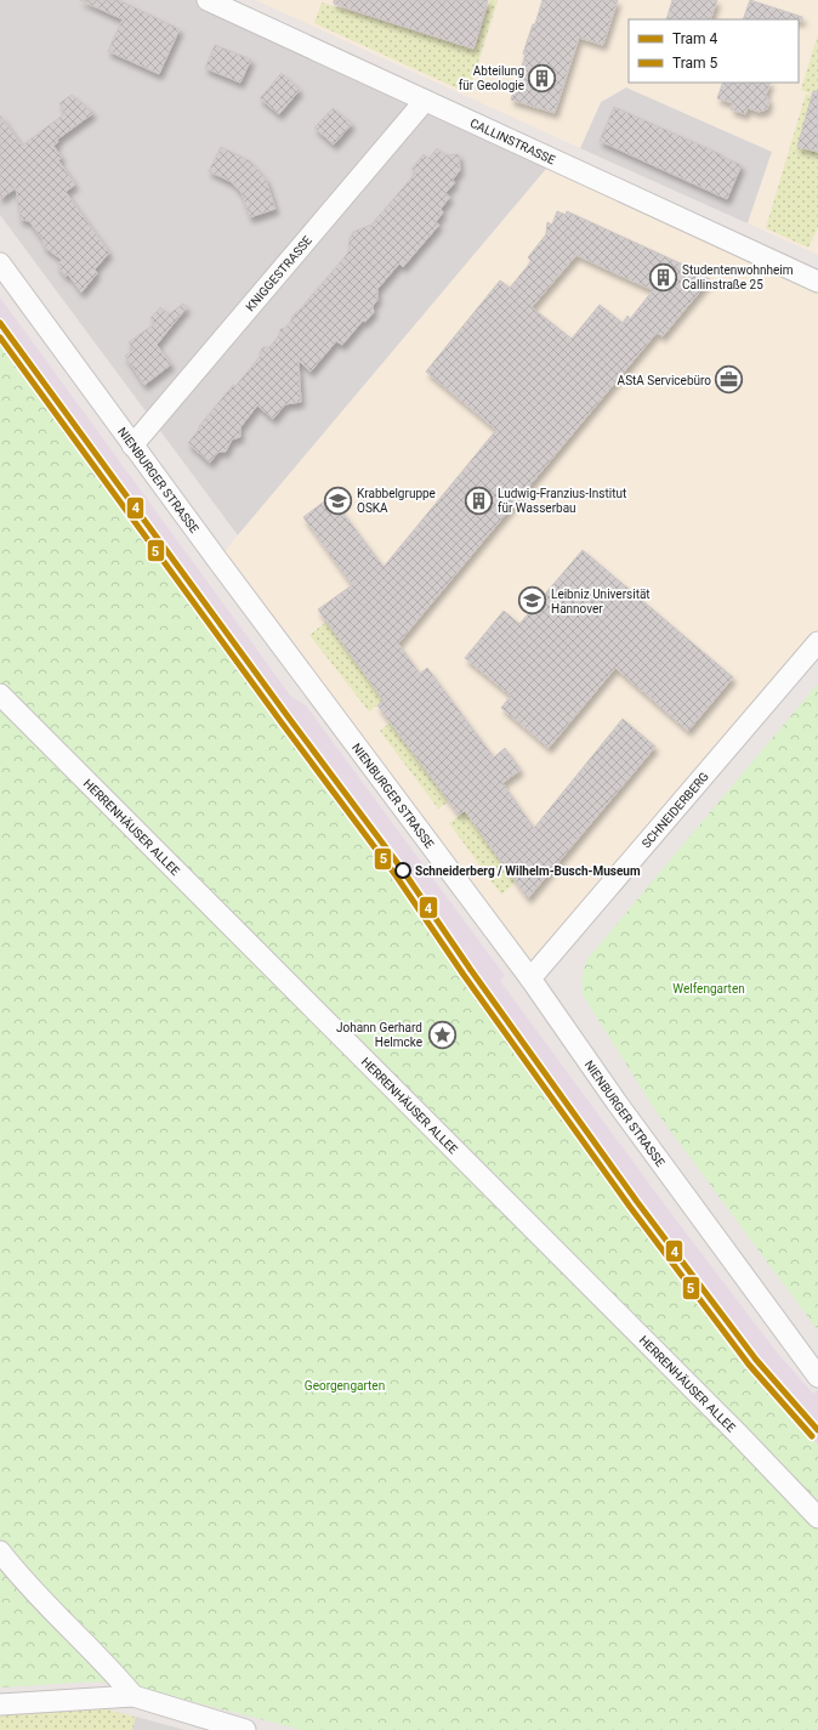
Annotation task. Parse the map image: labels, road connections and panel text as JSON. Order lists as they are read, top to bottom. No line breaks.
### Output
{"streets":{"street":["CALLINSTRASSE","KNIGGESTRASSE","NIENBURGER STRASSE","SCHNEIDERBERG","HERRENHÄUSER ALLEE"]},"crossings":[["CALLINSTRASSE","KNIGGESTRASSE"],["KNIGGESTRASSE","NIENBURGER STRASSE"],["NIENBURGER STRASSE","SCHNEIDERBERG"]],"parks":["Welfengarten","Georgengarten"],"places":{"building":["Abteilung für Geologie","Studentenwohnheim Callinstraße 25","Ludwig-Franzius-Institut für Wasserbau"],"office":["AStA Servicebüro"],"school or university":["Krabbelgruppe OSKA","Leibniz Universität Hannover"],"other":["Schneiderberg / Wilhelm-Busch-Museum"],"place":["Johann Gerhard Helmcke"]},"lines":["tram line 4","tram line 5"],"legend":["Tram 4","Tram 5"]}
